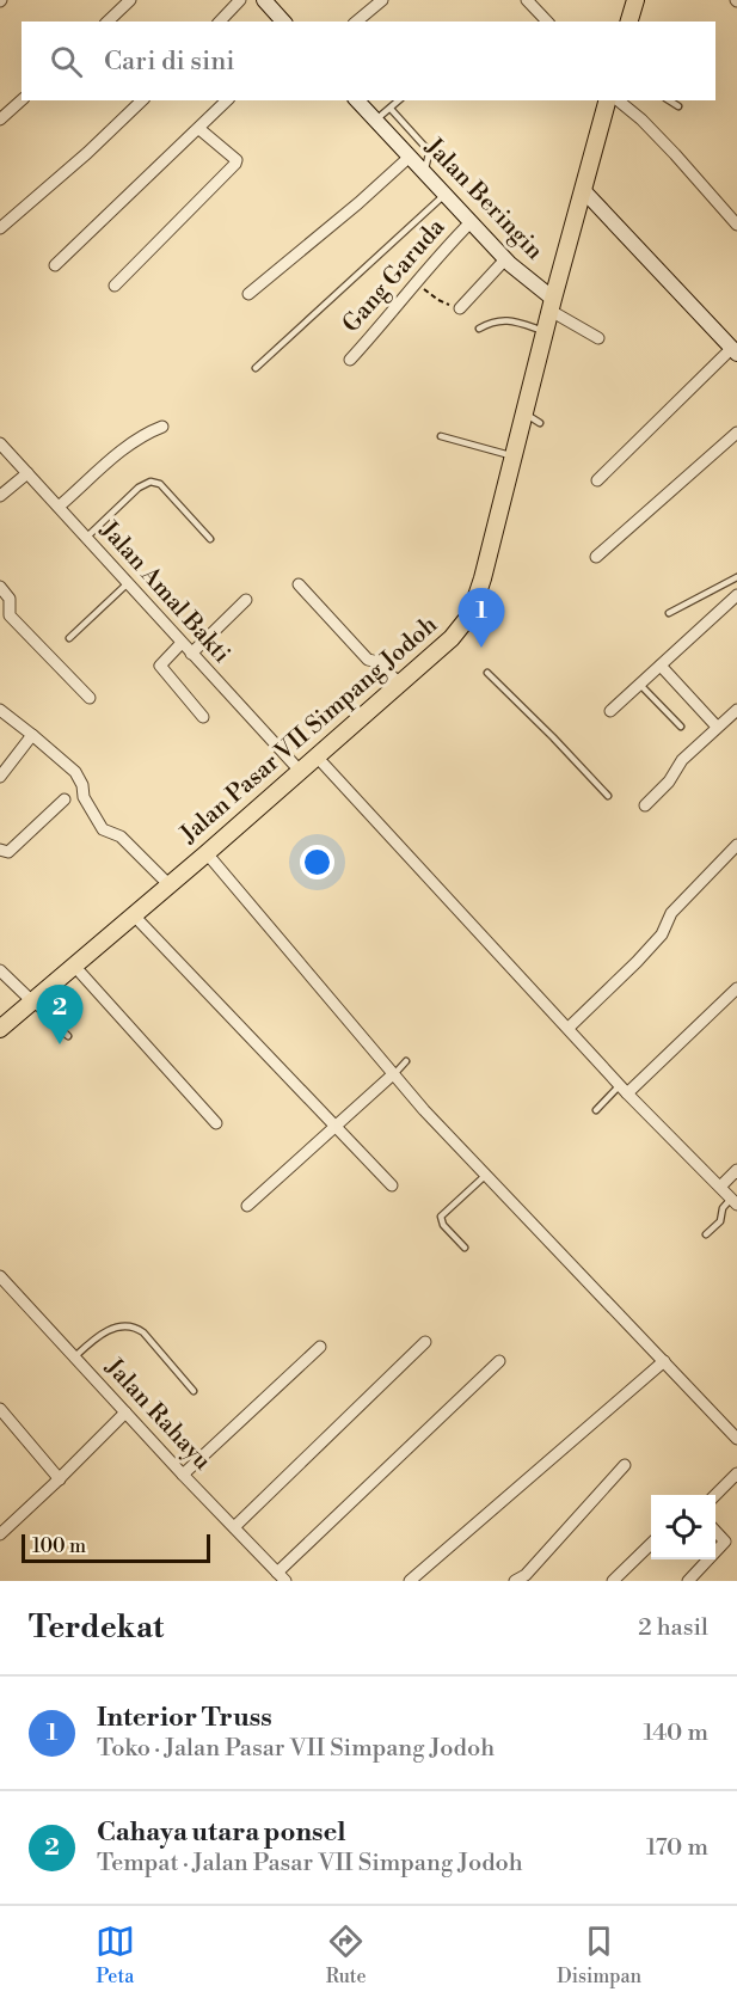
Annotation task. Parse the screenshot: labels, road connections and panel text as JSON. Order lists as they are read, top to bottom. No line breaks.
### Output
{"streets":{"main road":["Jalan Pasar VII Simpang Jodoh"],"street":["Jalan Beringin","Gang Garuda","Jalan Amal Bakti","Jalan Rahayu"]},"crossings":[["Jalan Beringin","Gang Garuda"],["Jalan Beringin","Jalan Pasar VII Simpang Jodoh"],["Jalan Amal Bakti","Jalan Pasar VII Simpang Jodoh"]],"scale_bar":"100 m","page":{"search":"Cari di sini","pins":["1","2"],"scale":"100 m","heading":["Terdekat","2 hasil"],"list":[{"mark":"1","name":"Interior Truss","note":"Toko · Jalan Pasar VII Simpang Jodoh","value":"140 m"},{"mark":"2","name":"Cahaya utara ponsel","note":"Tempat · Jalan Pasar VII Simpang Jodoh","value":"170 m"}],"nav":["Peta","Rute","Disimpan"]}}
